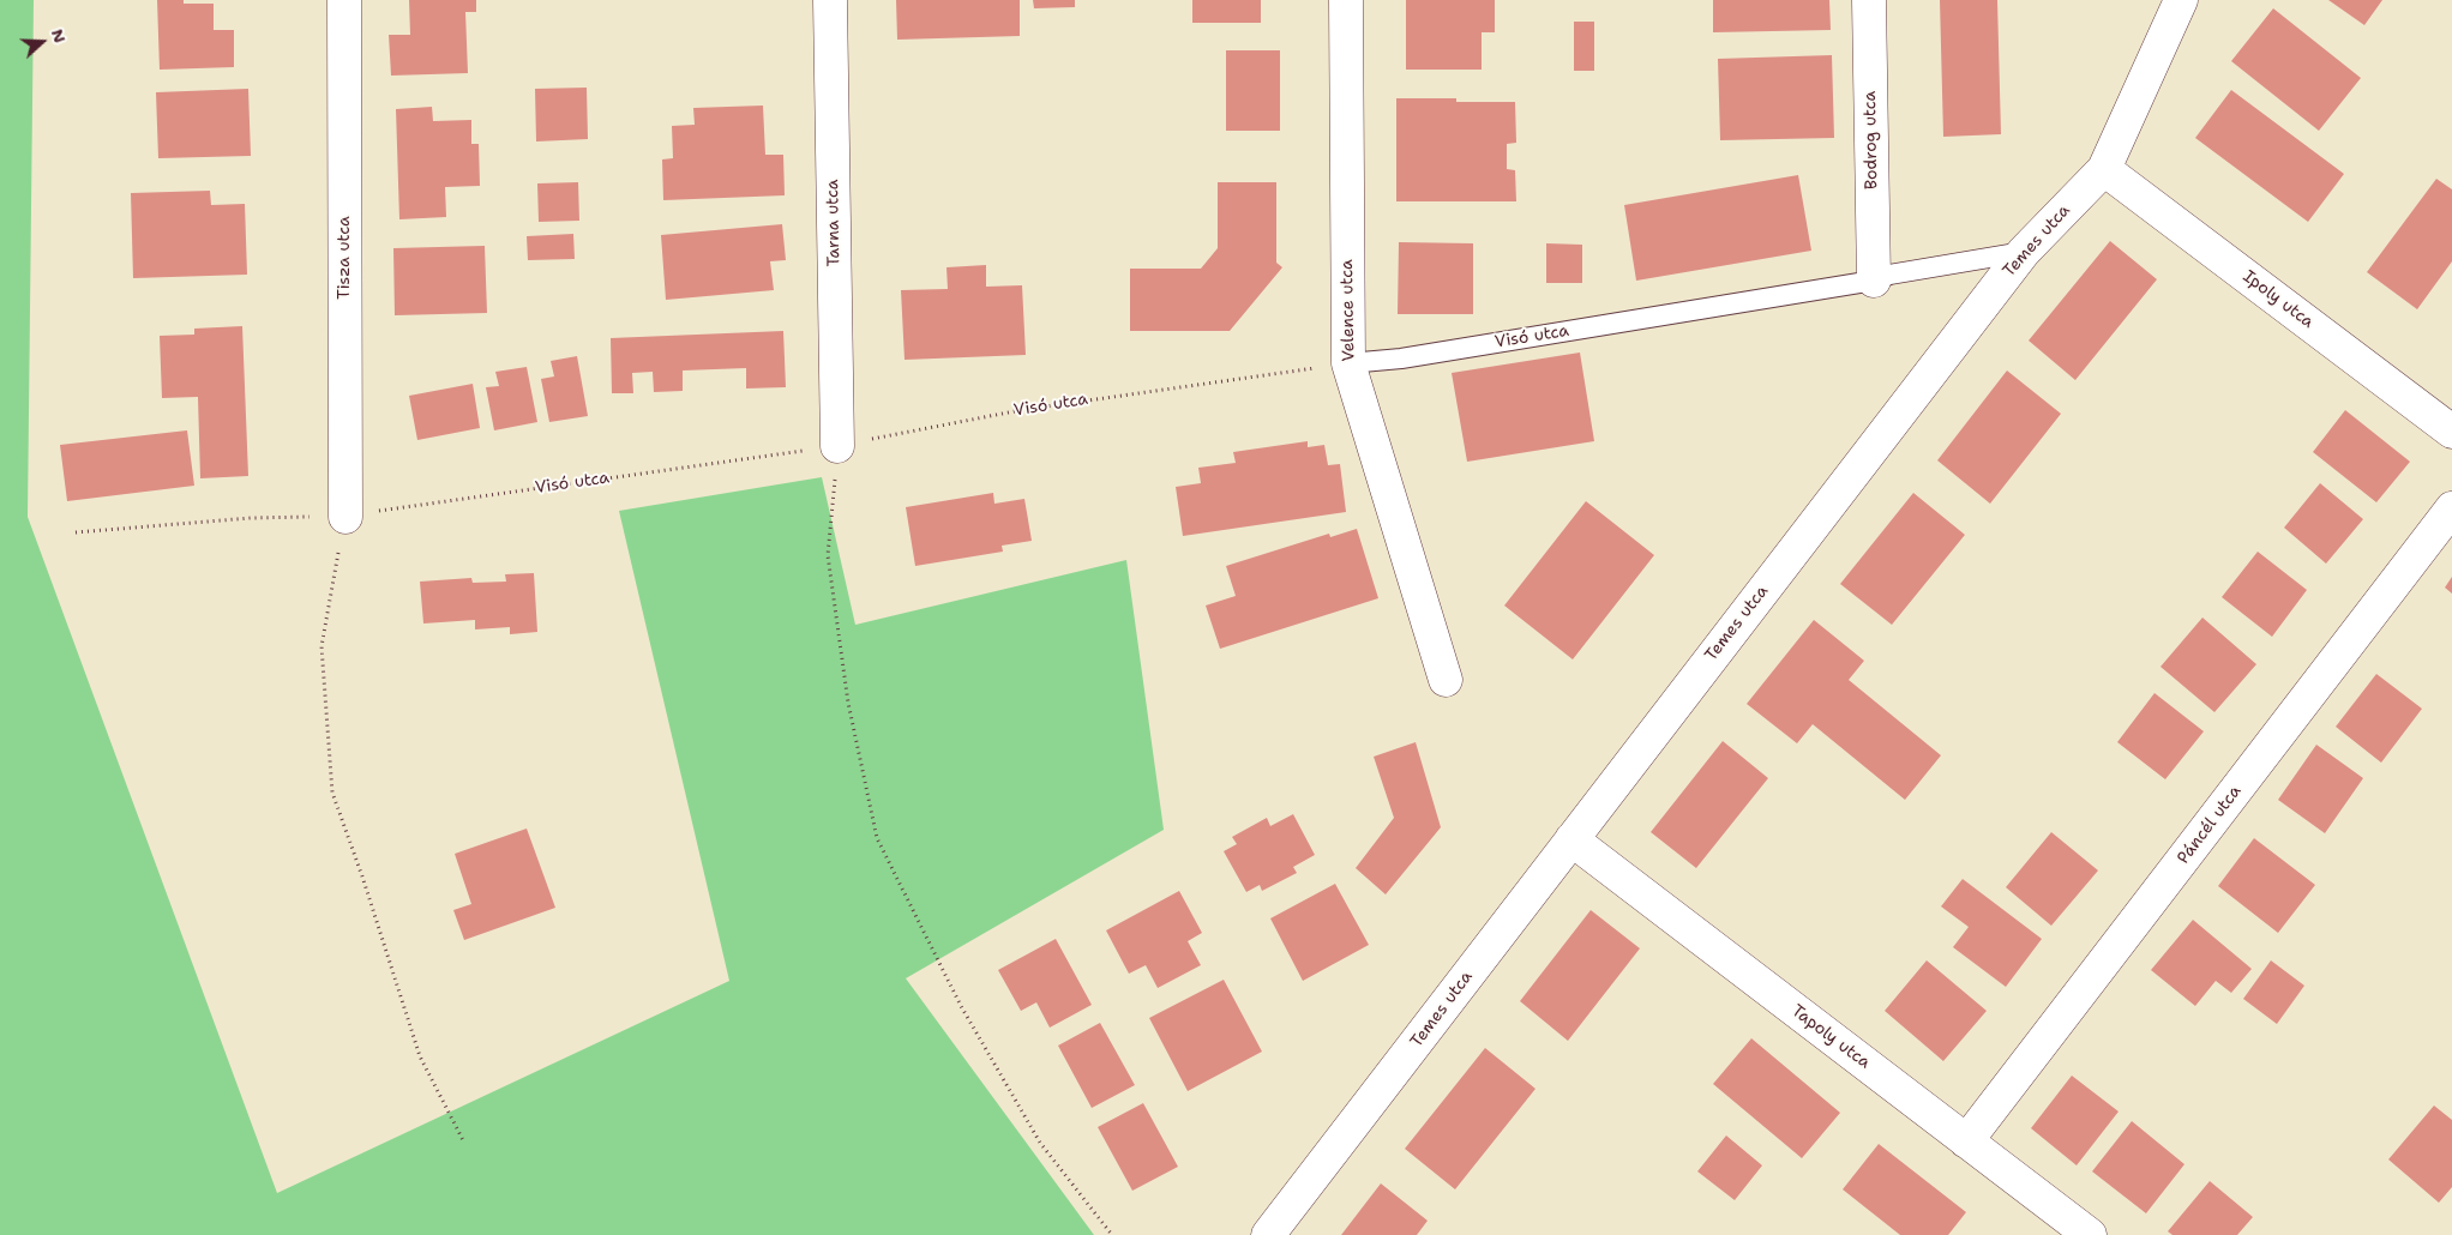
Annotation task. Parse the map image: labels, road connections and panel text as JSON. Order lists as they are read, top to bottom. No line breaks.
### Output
{"streets":{"street":["Bodrog utca","Tarna utca","Temes utca","Tisza utca","Ipoly utca","Velence utca","Páncél utca","Tapoly utca"],"lane":["Visó utca"]},"crossings":[["Bodrog utca","Visó utca"],["Tarna utca","Visó utca"],["Temes utca","Ipoly utca"],["Temes utca","Visó utca"],["Temes utca","Tapoly utca"],["Tisza utca","Visó utca"],["Velence utca","Visó utca"],["Páncél utca","Tapoly utca"]],"north":"right"}
